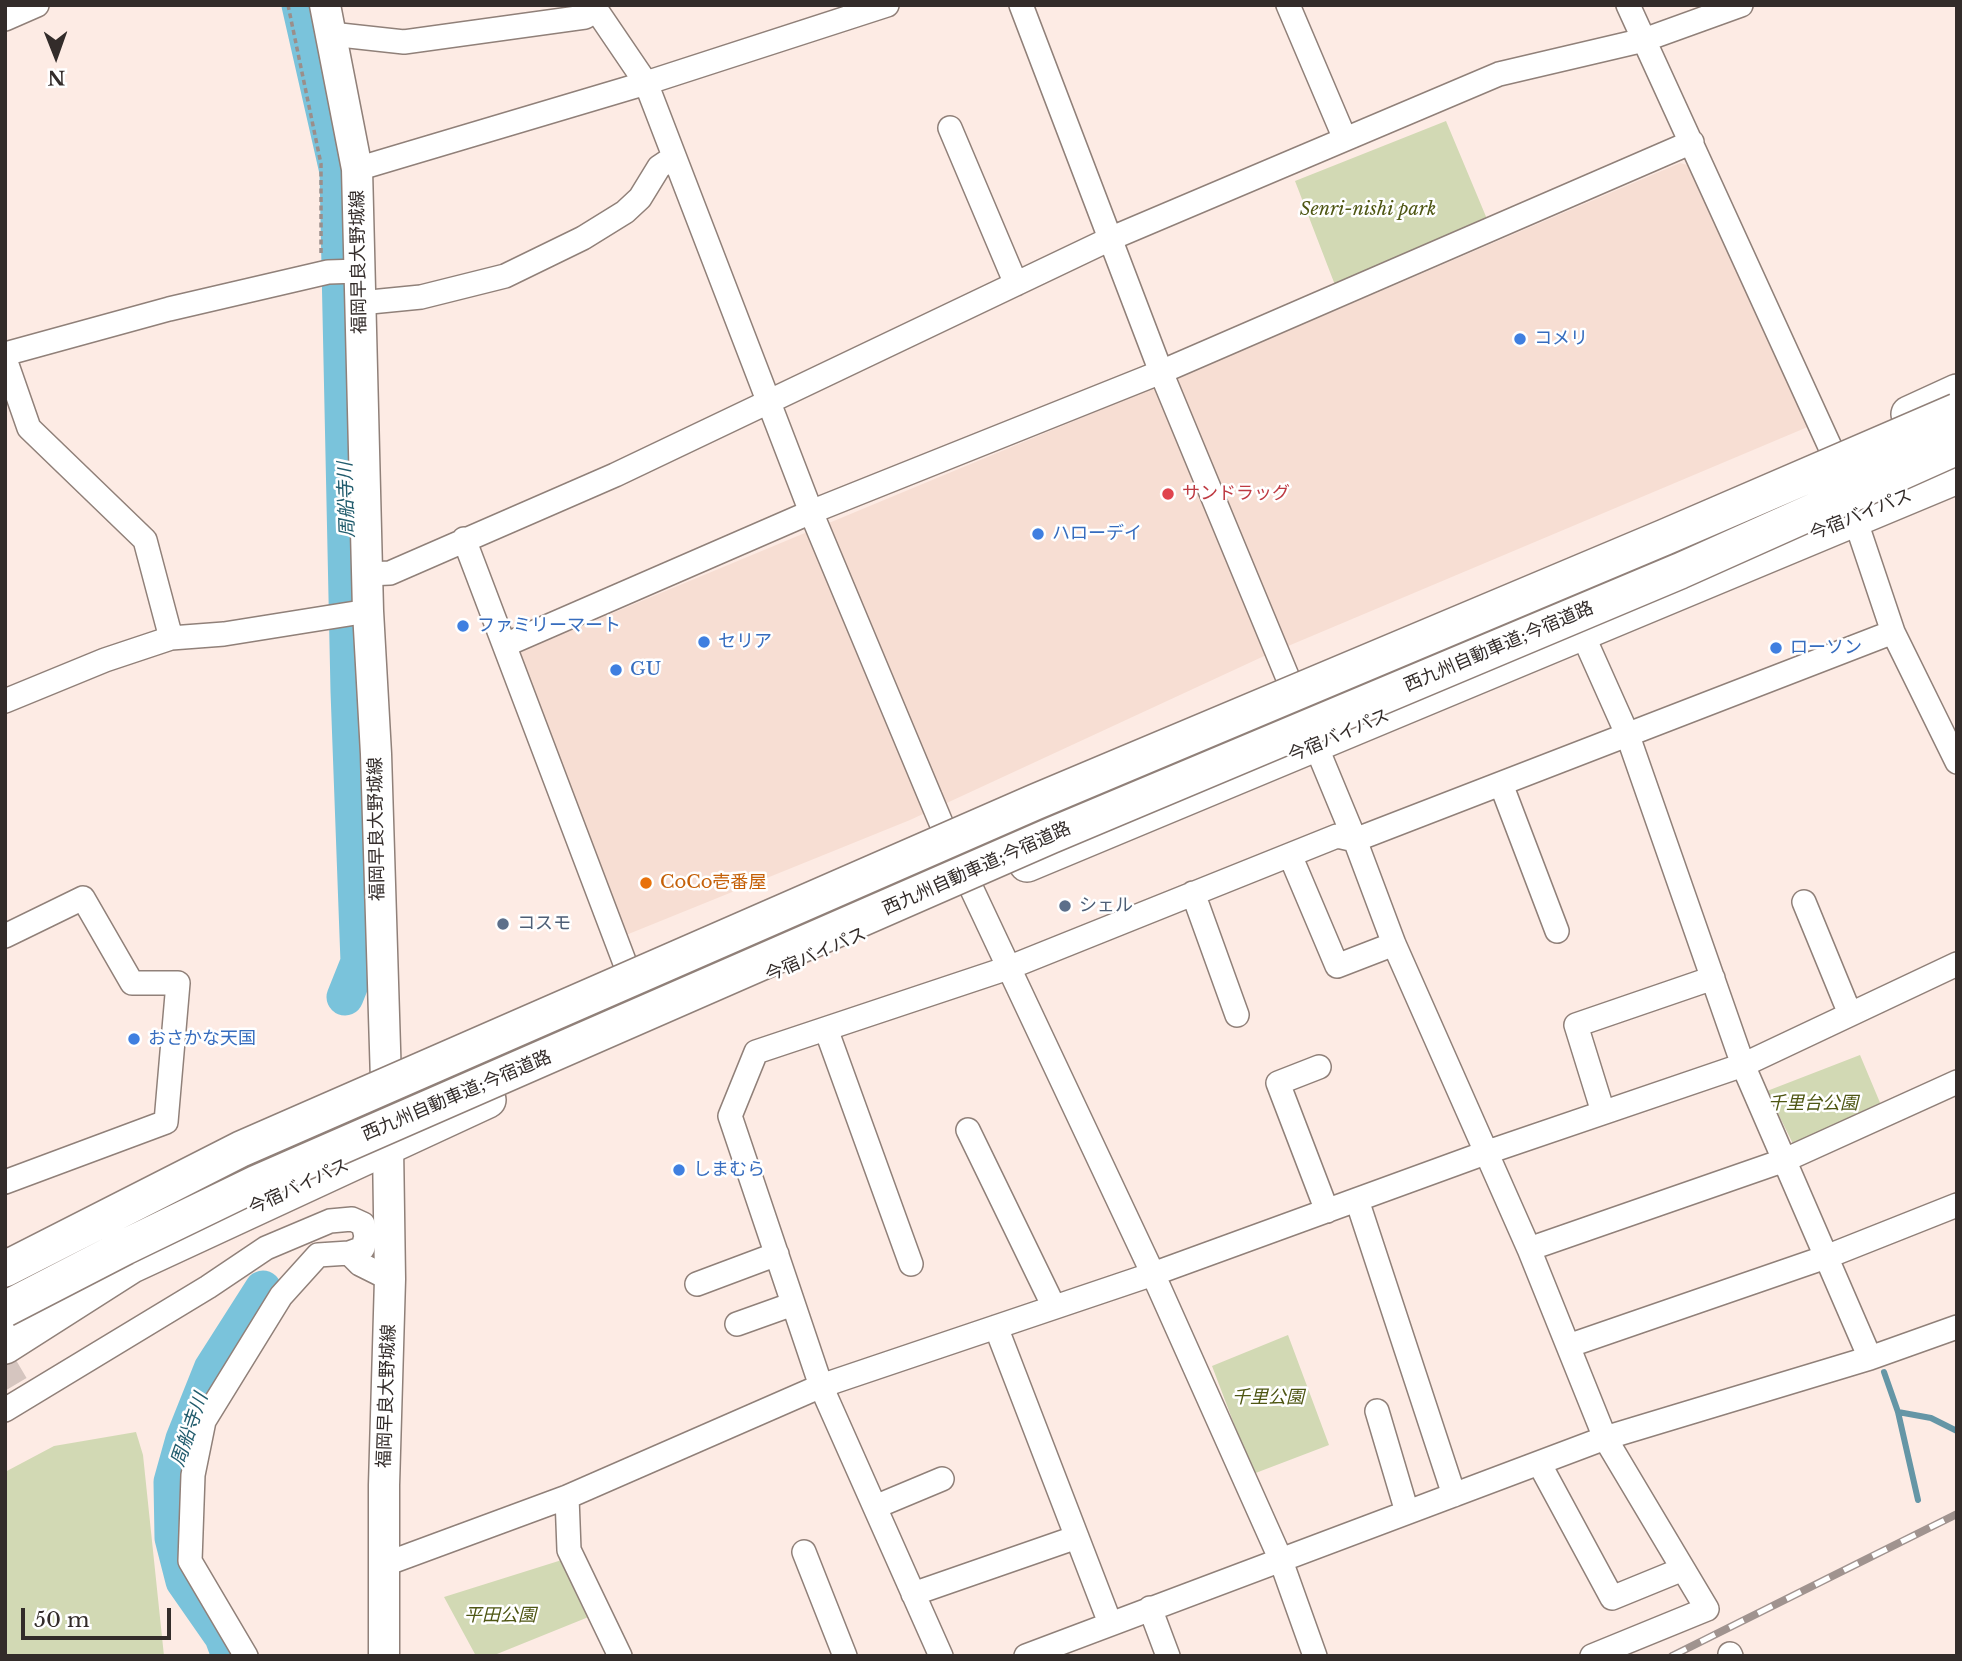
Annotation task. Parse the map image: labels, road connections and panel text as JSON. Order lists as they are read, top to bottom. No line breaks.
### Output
{"streets":{"highway":["今宿バイパス","西九州自動車道;今宿道路"],"main road":["福岡早良大野城線"]},"crossings":[["福岡早良大野城線","今宿バイパス"]],"water":["周船寺川"],"parks":["Senri-nishi park","千里台公園","千里公園","平田公園"],"places":["コメリ","サンドラッグ","ハローデイ","ファミリーマート","セリア","ローソン","GU","CoCo壱番屋","シェル","コスモ","おさかな天国","しまむら"],"scale_bar":"50 m","north":"bottom"}
